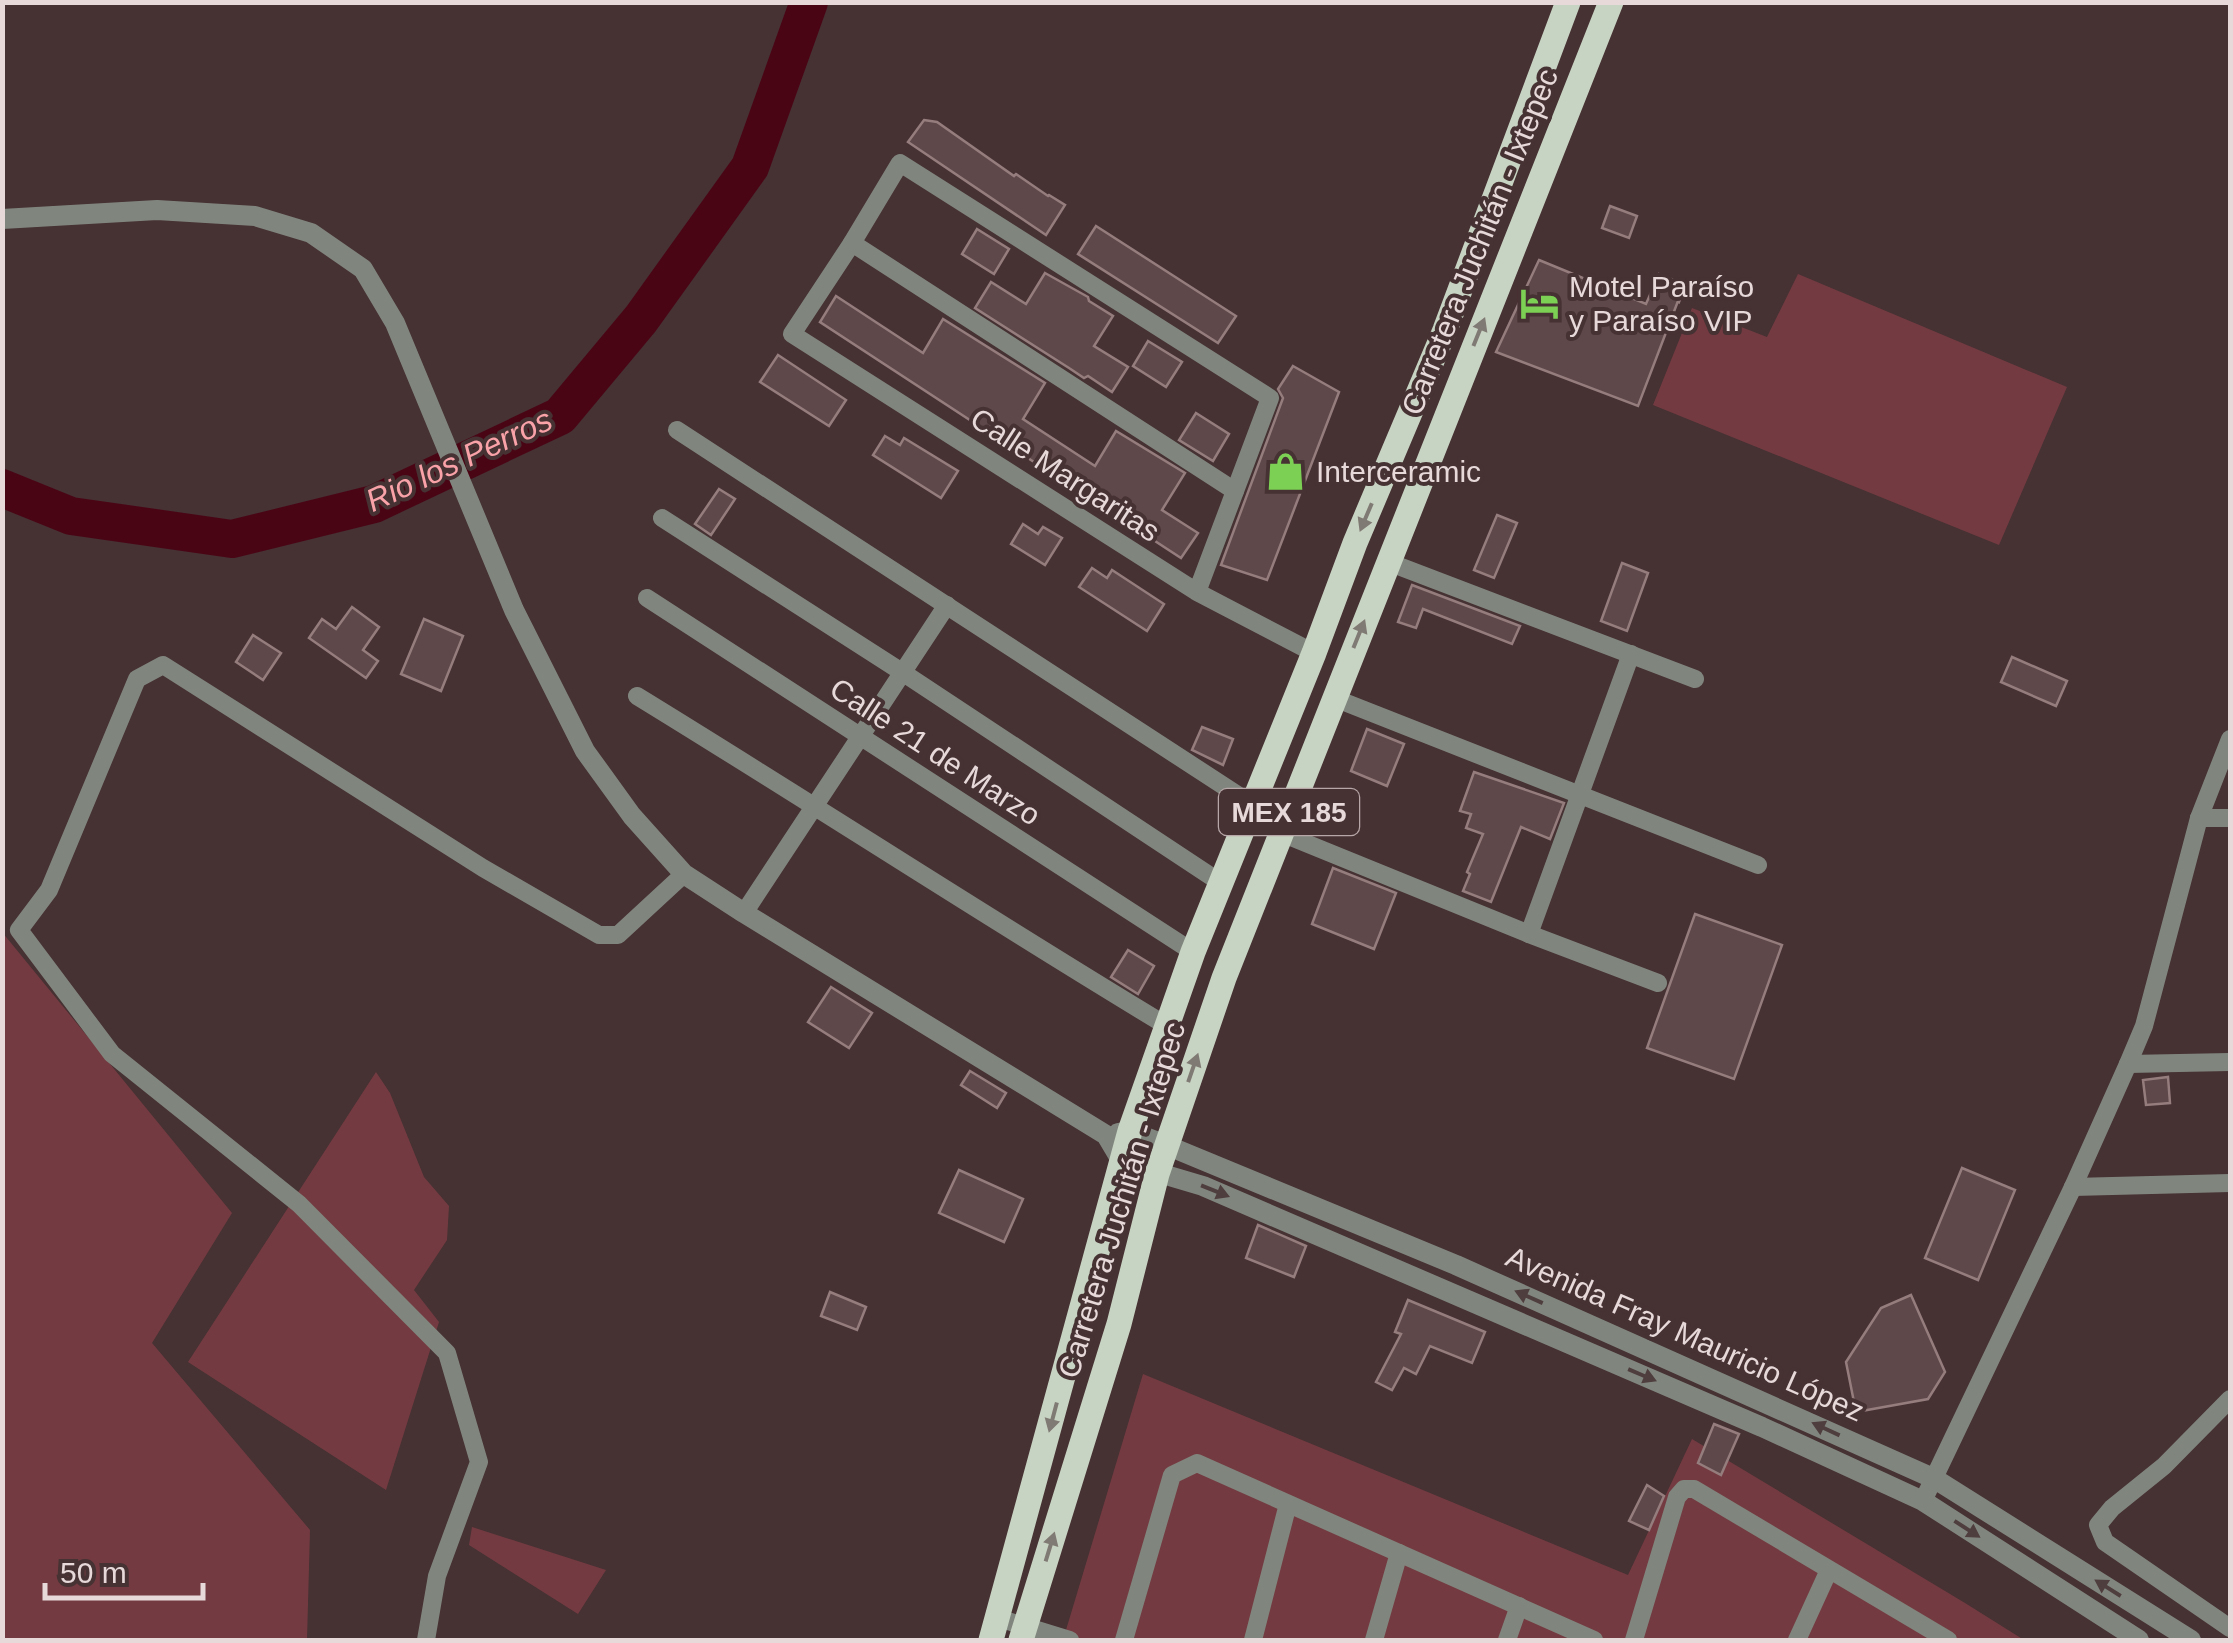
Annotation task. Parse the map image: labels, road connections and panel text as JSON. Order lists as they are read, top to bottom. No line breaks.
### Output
{"streets":{"main road":["Carretera Juchitán - Ixtepec","MEX 185"],"street":["Calle Margaritas","Calle 21 de Marzo","Avenida Fray Mauricio López"]},"crossings":[["Carretera Juchitán - Ixtepec","Calle Margaritas"],["Carretera Juchitán - Ixtepec","Calle 21 de Marzo"],["Carretera Juchitán - Ixtepec","Avenida Fray Mauricio López"]],"water":["Rio los Perros"],"places":{"hotel":["Motel Paraíso y Paraíso VIP"],"shop":["Interceramic"]},"scale_bar":"50 m"}
